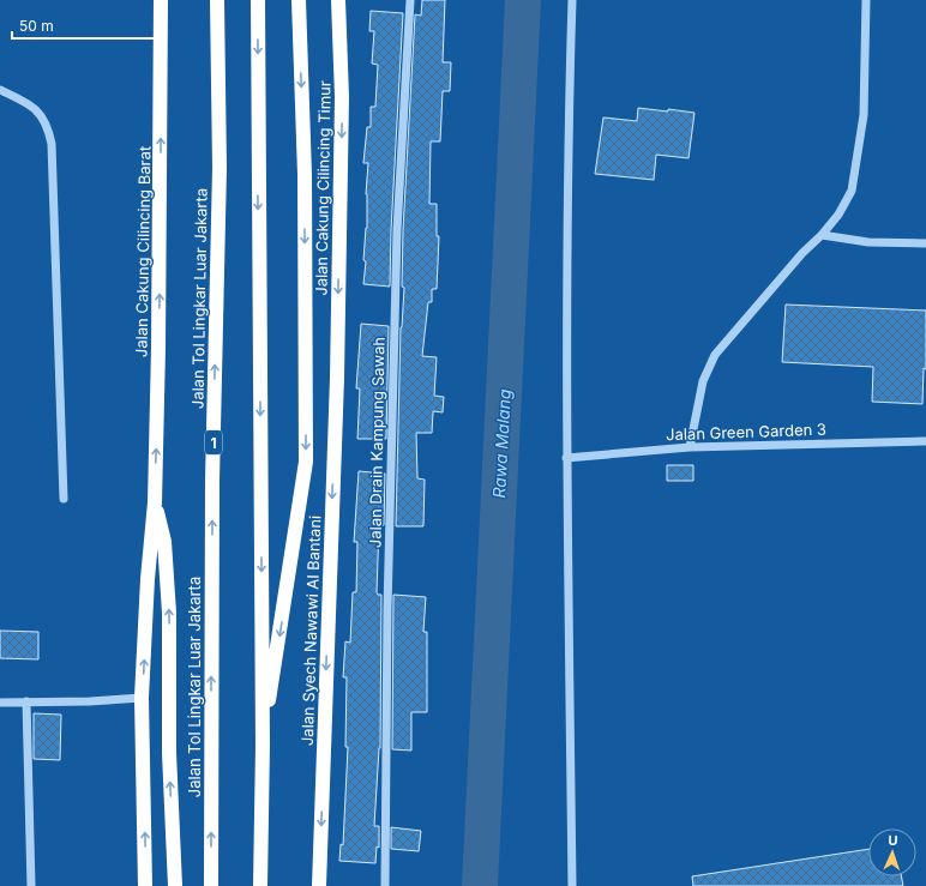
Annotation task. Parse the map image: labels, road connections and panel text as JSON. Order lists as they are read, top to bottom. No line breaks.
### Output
{"streets":{"highway":["Jalan Cakung Cilincing Timur","Jalan Cakung Cilincing Barat","Jalan Tol Lingkar Luar Jakarta","1","Jalan Syech Nawawi Al Bantani"],"street":["Jalan Green Garden 3","Jalan Drain Kampung Sawah"]},"crossings":[["Jalan Cakung Cilincing Timur","Jalan Syech Nawawi Al Bantani"]],"water":["Rawa Malang"],"scale_bar":"50 m","north":"top"}
